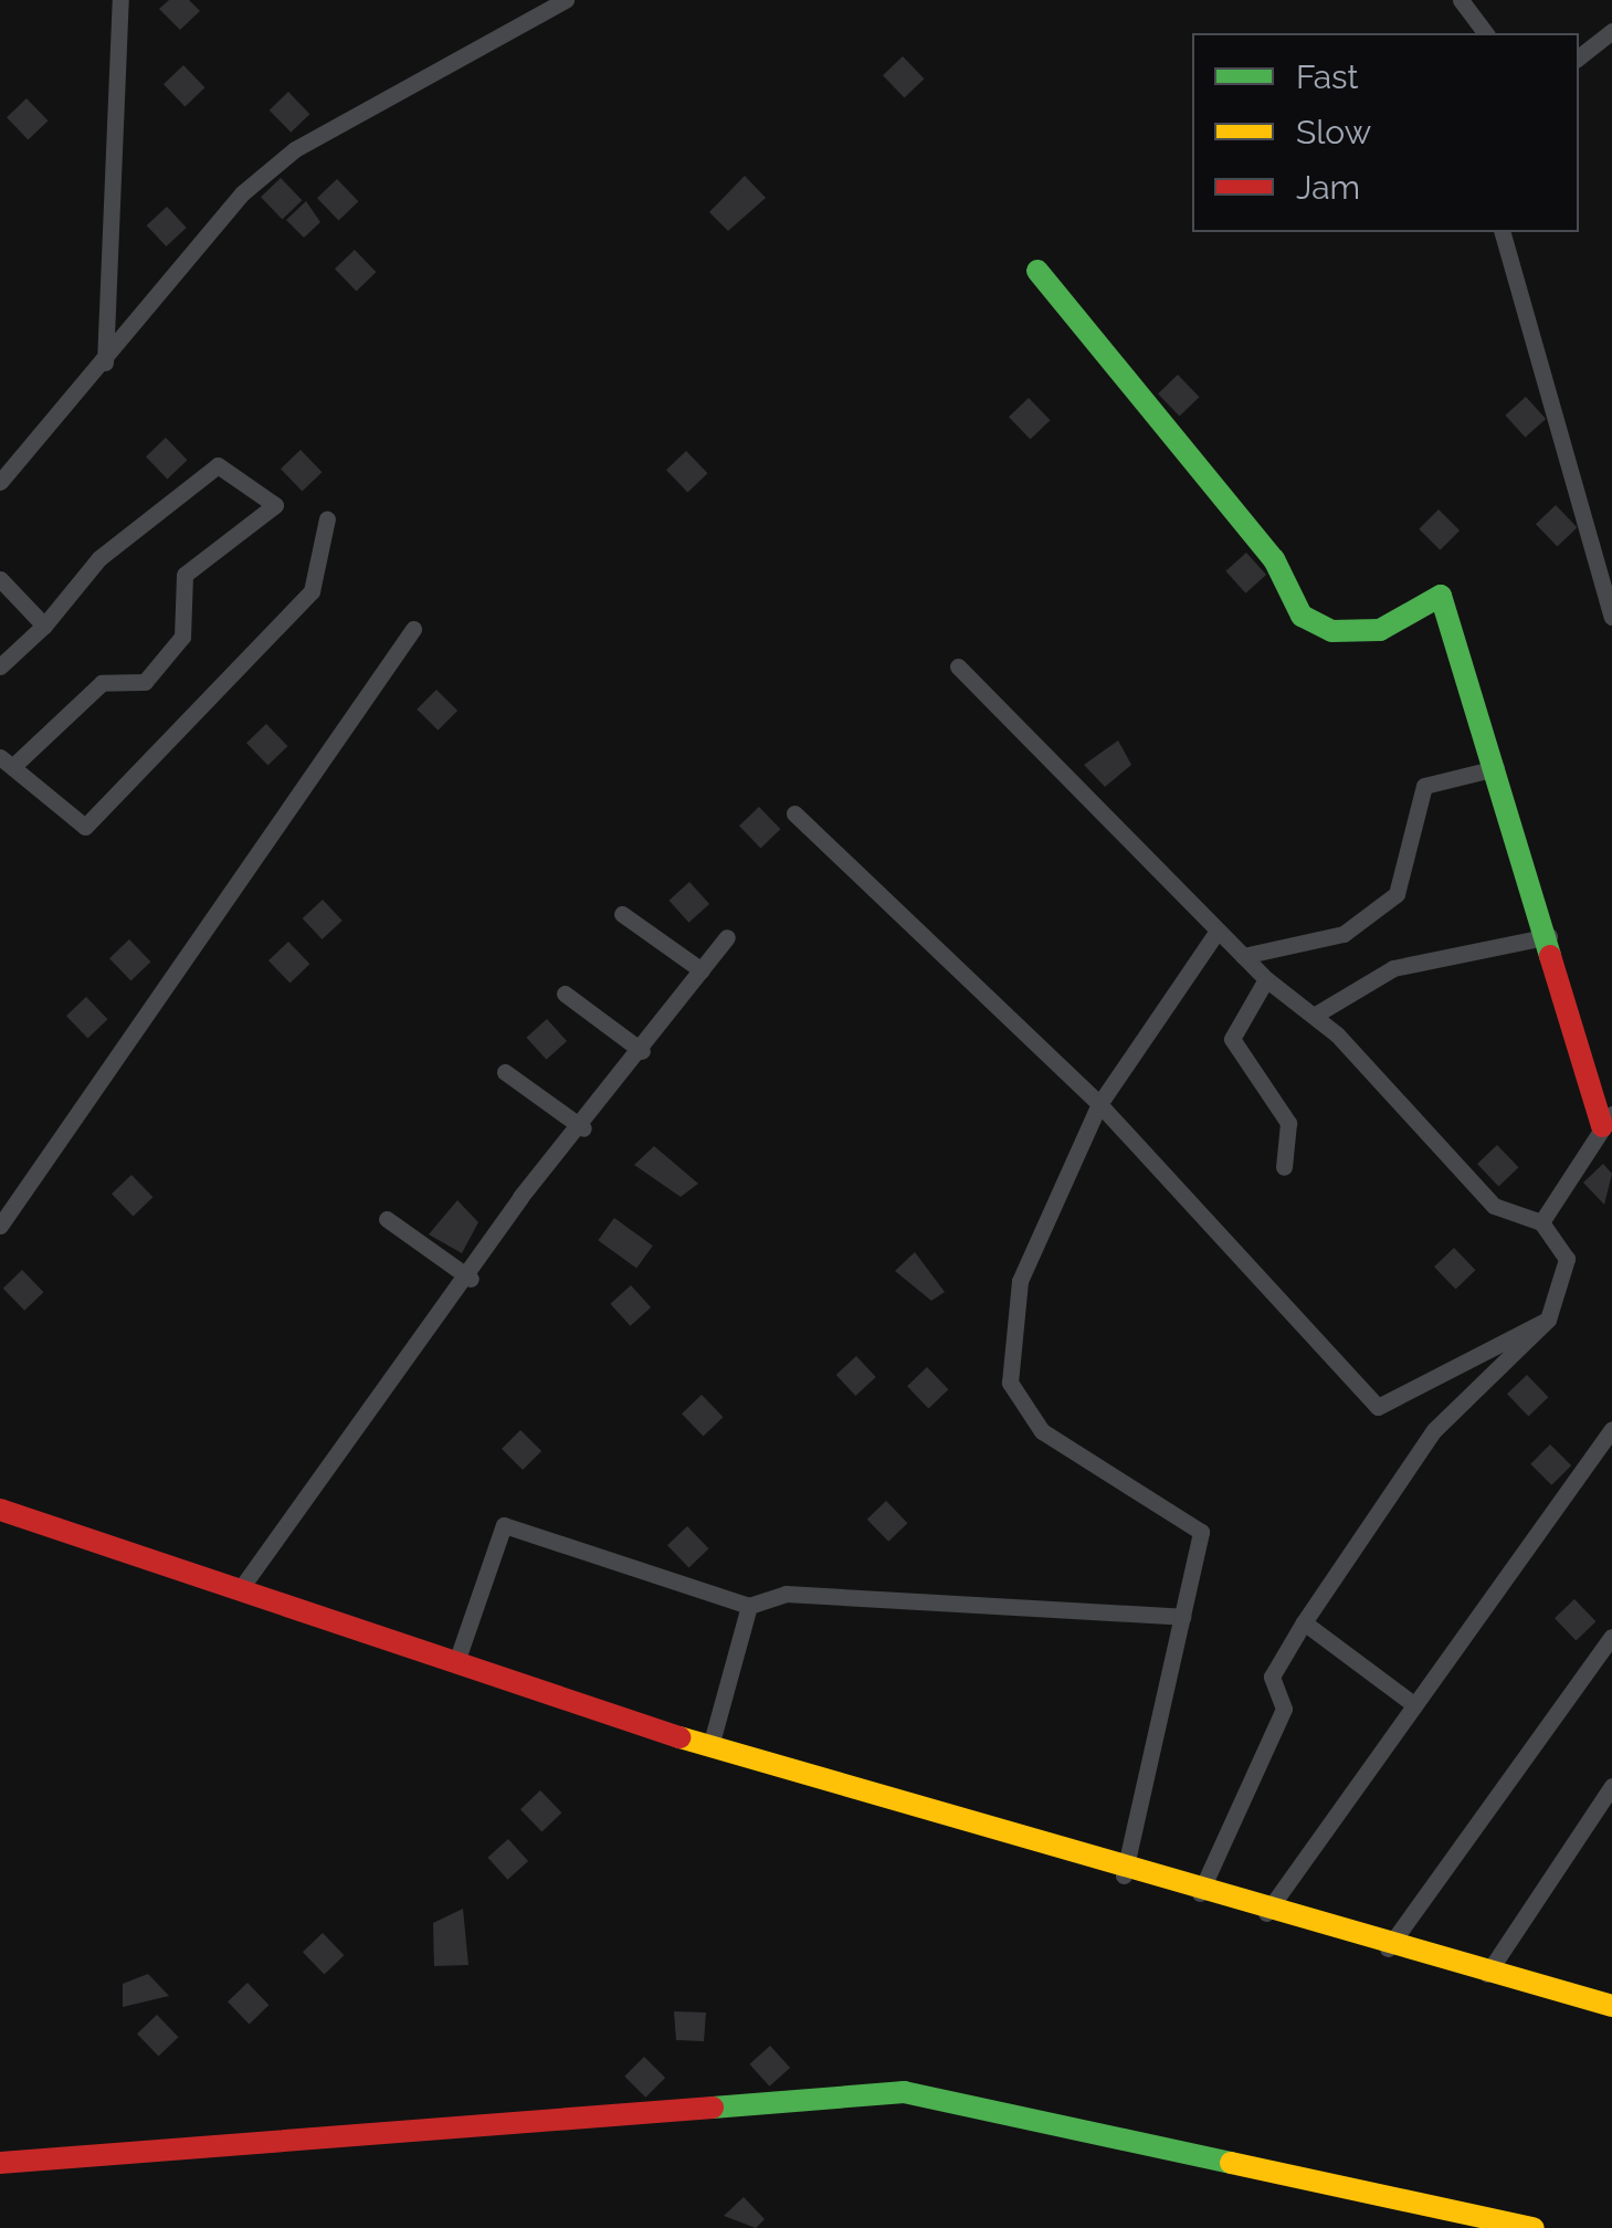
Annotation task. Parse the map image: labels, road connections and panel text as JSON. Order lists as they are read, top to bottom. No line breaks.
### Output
{"legend":["Fast","Slow","Jam"]}
